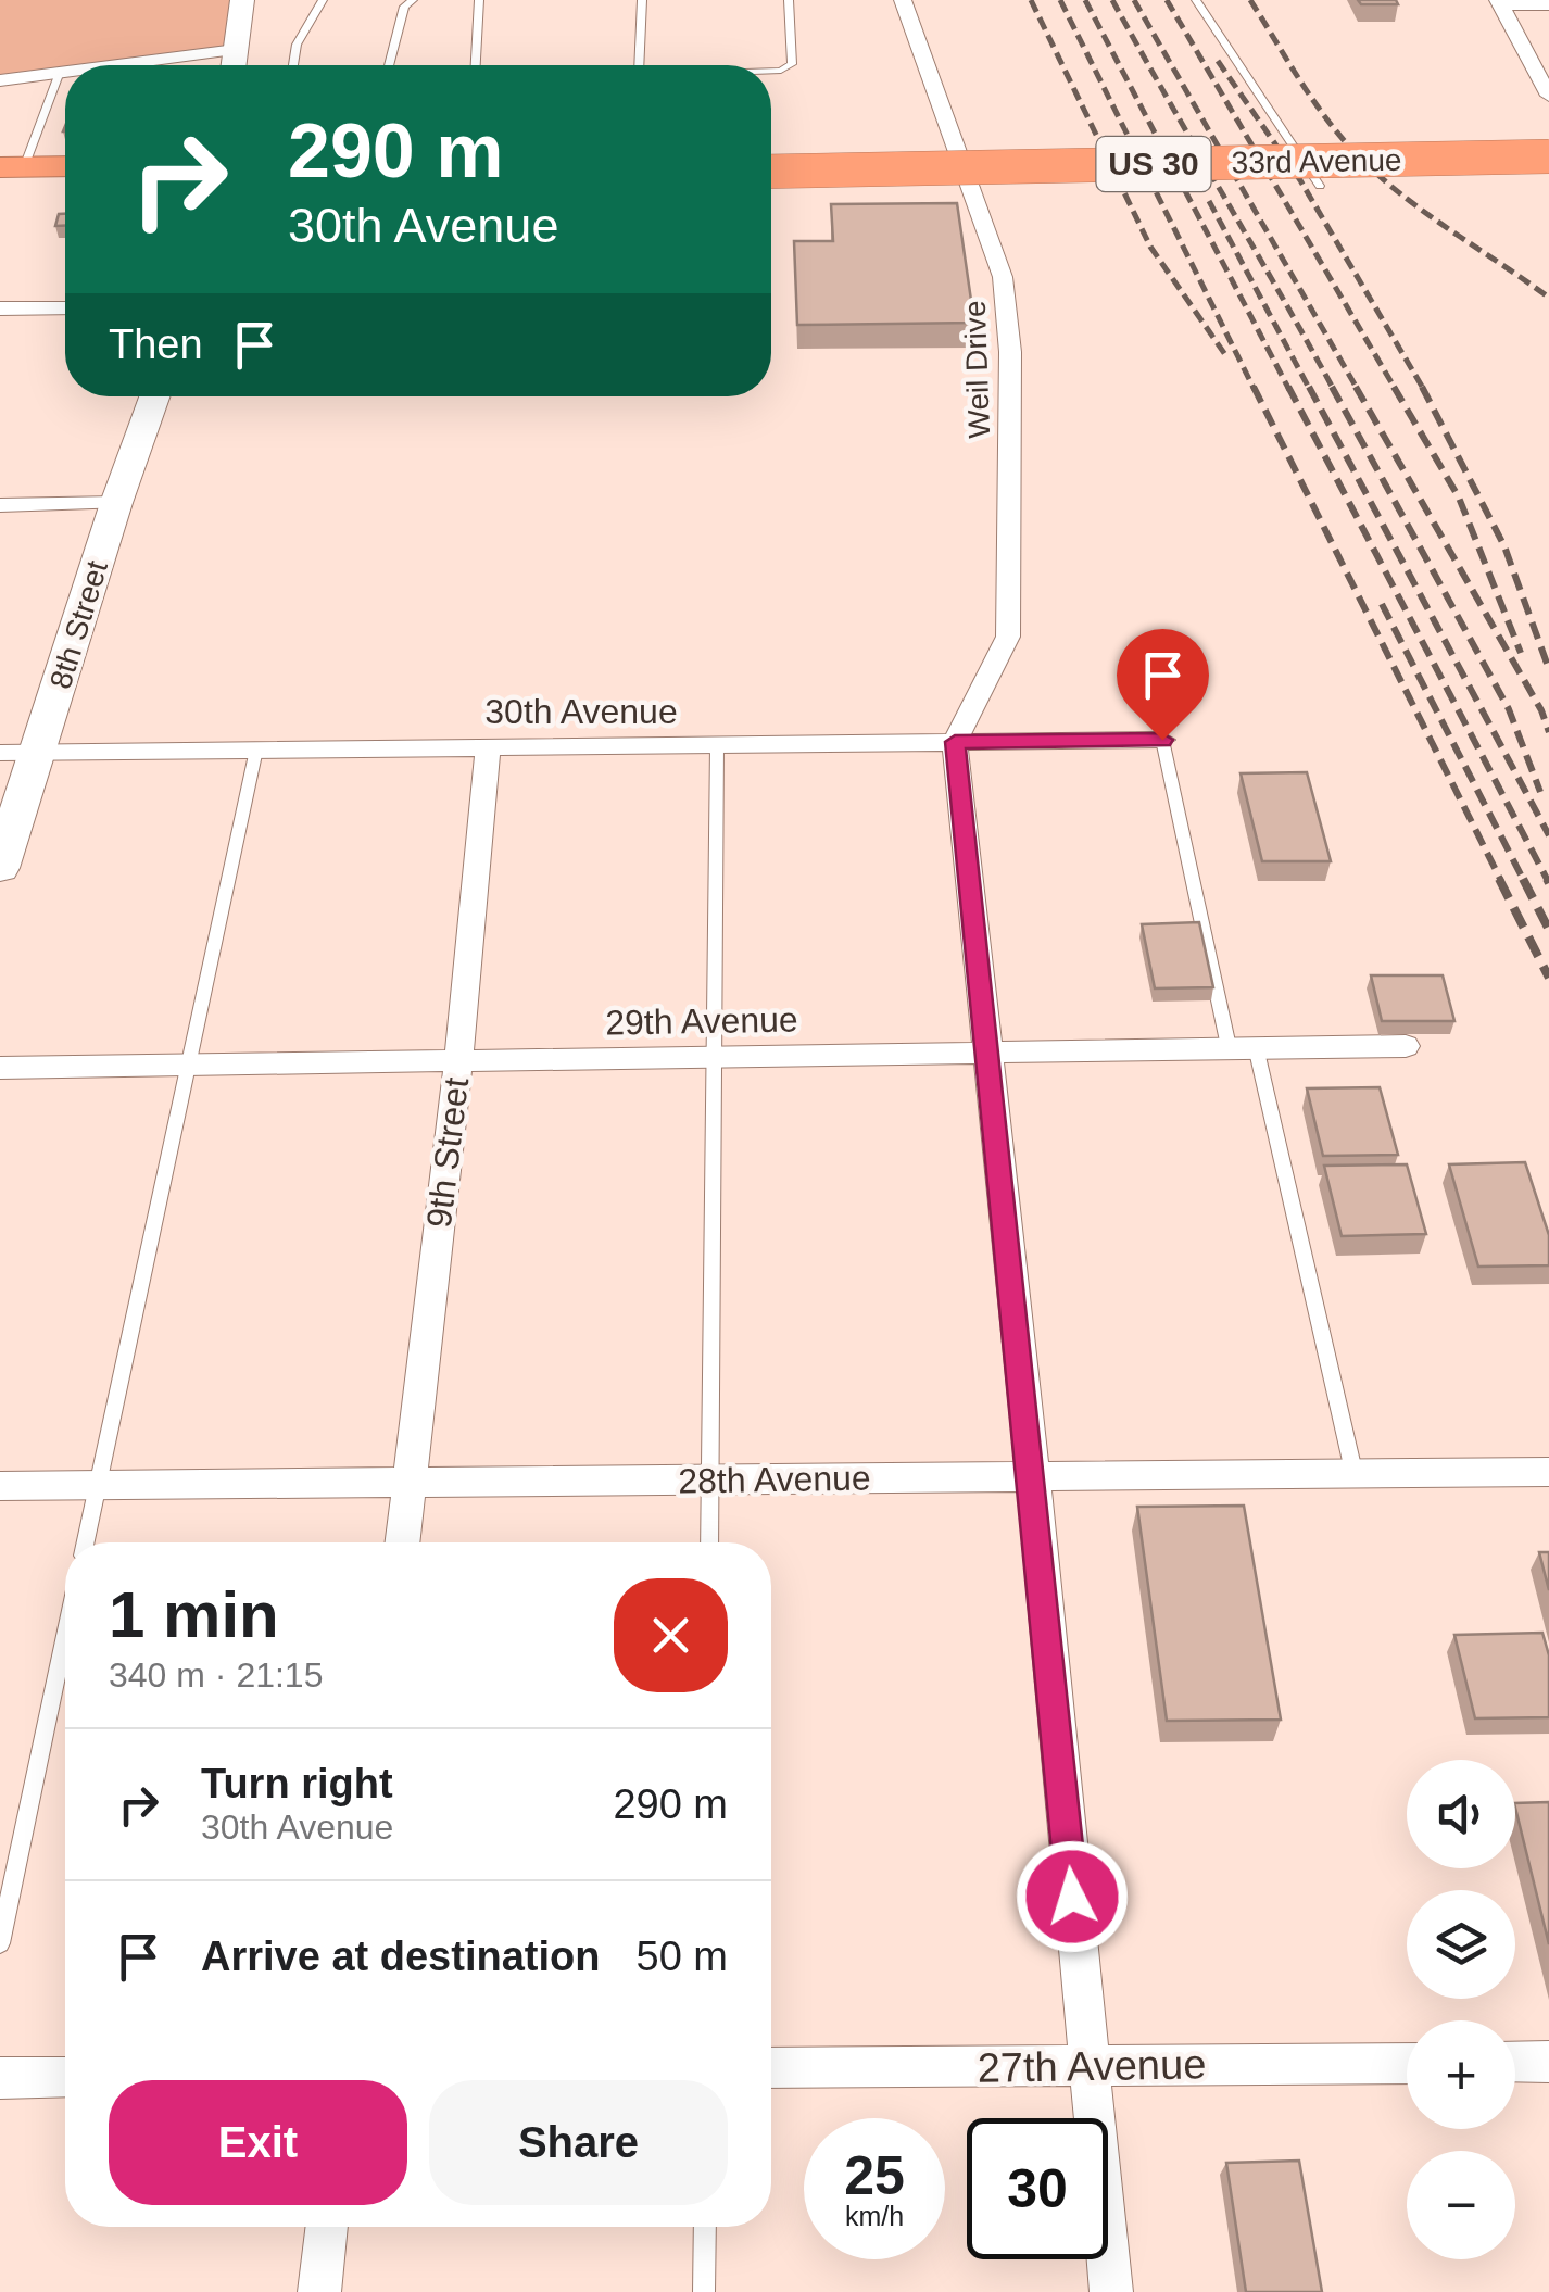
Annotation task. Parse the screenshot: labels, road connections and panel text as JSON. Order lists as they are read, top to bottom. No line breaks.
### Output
{"streets":{"highway":["33rd Avenue","US 30"],"main road":["8th Street"],"street":["Weil Drive","30th Avenue","29th Avenue","9th Street","28th Avenue","27th Avenue"]},"crossings":[["Weil Drive","30th Avenue"],["8th Street","30th Avenue"],["30th Avenue","9th Street"],["29th Avenue","9th Street"],["9th Street","28th Avenue"]],"page":{"turn":["290 m","30th Avenue"],"then":"Then","heading":["1 min","340 m · 21:15"],"list":[{"name":"Turn right","note":"30th Avenue","value":"290 m"},{"name":"Arrive at destination","value":"50 m"}],"map_buttons":["+","−"],"buttons":["Exit","Share"],"speed":"25 km/h","limit":"30"}}
